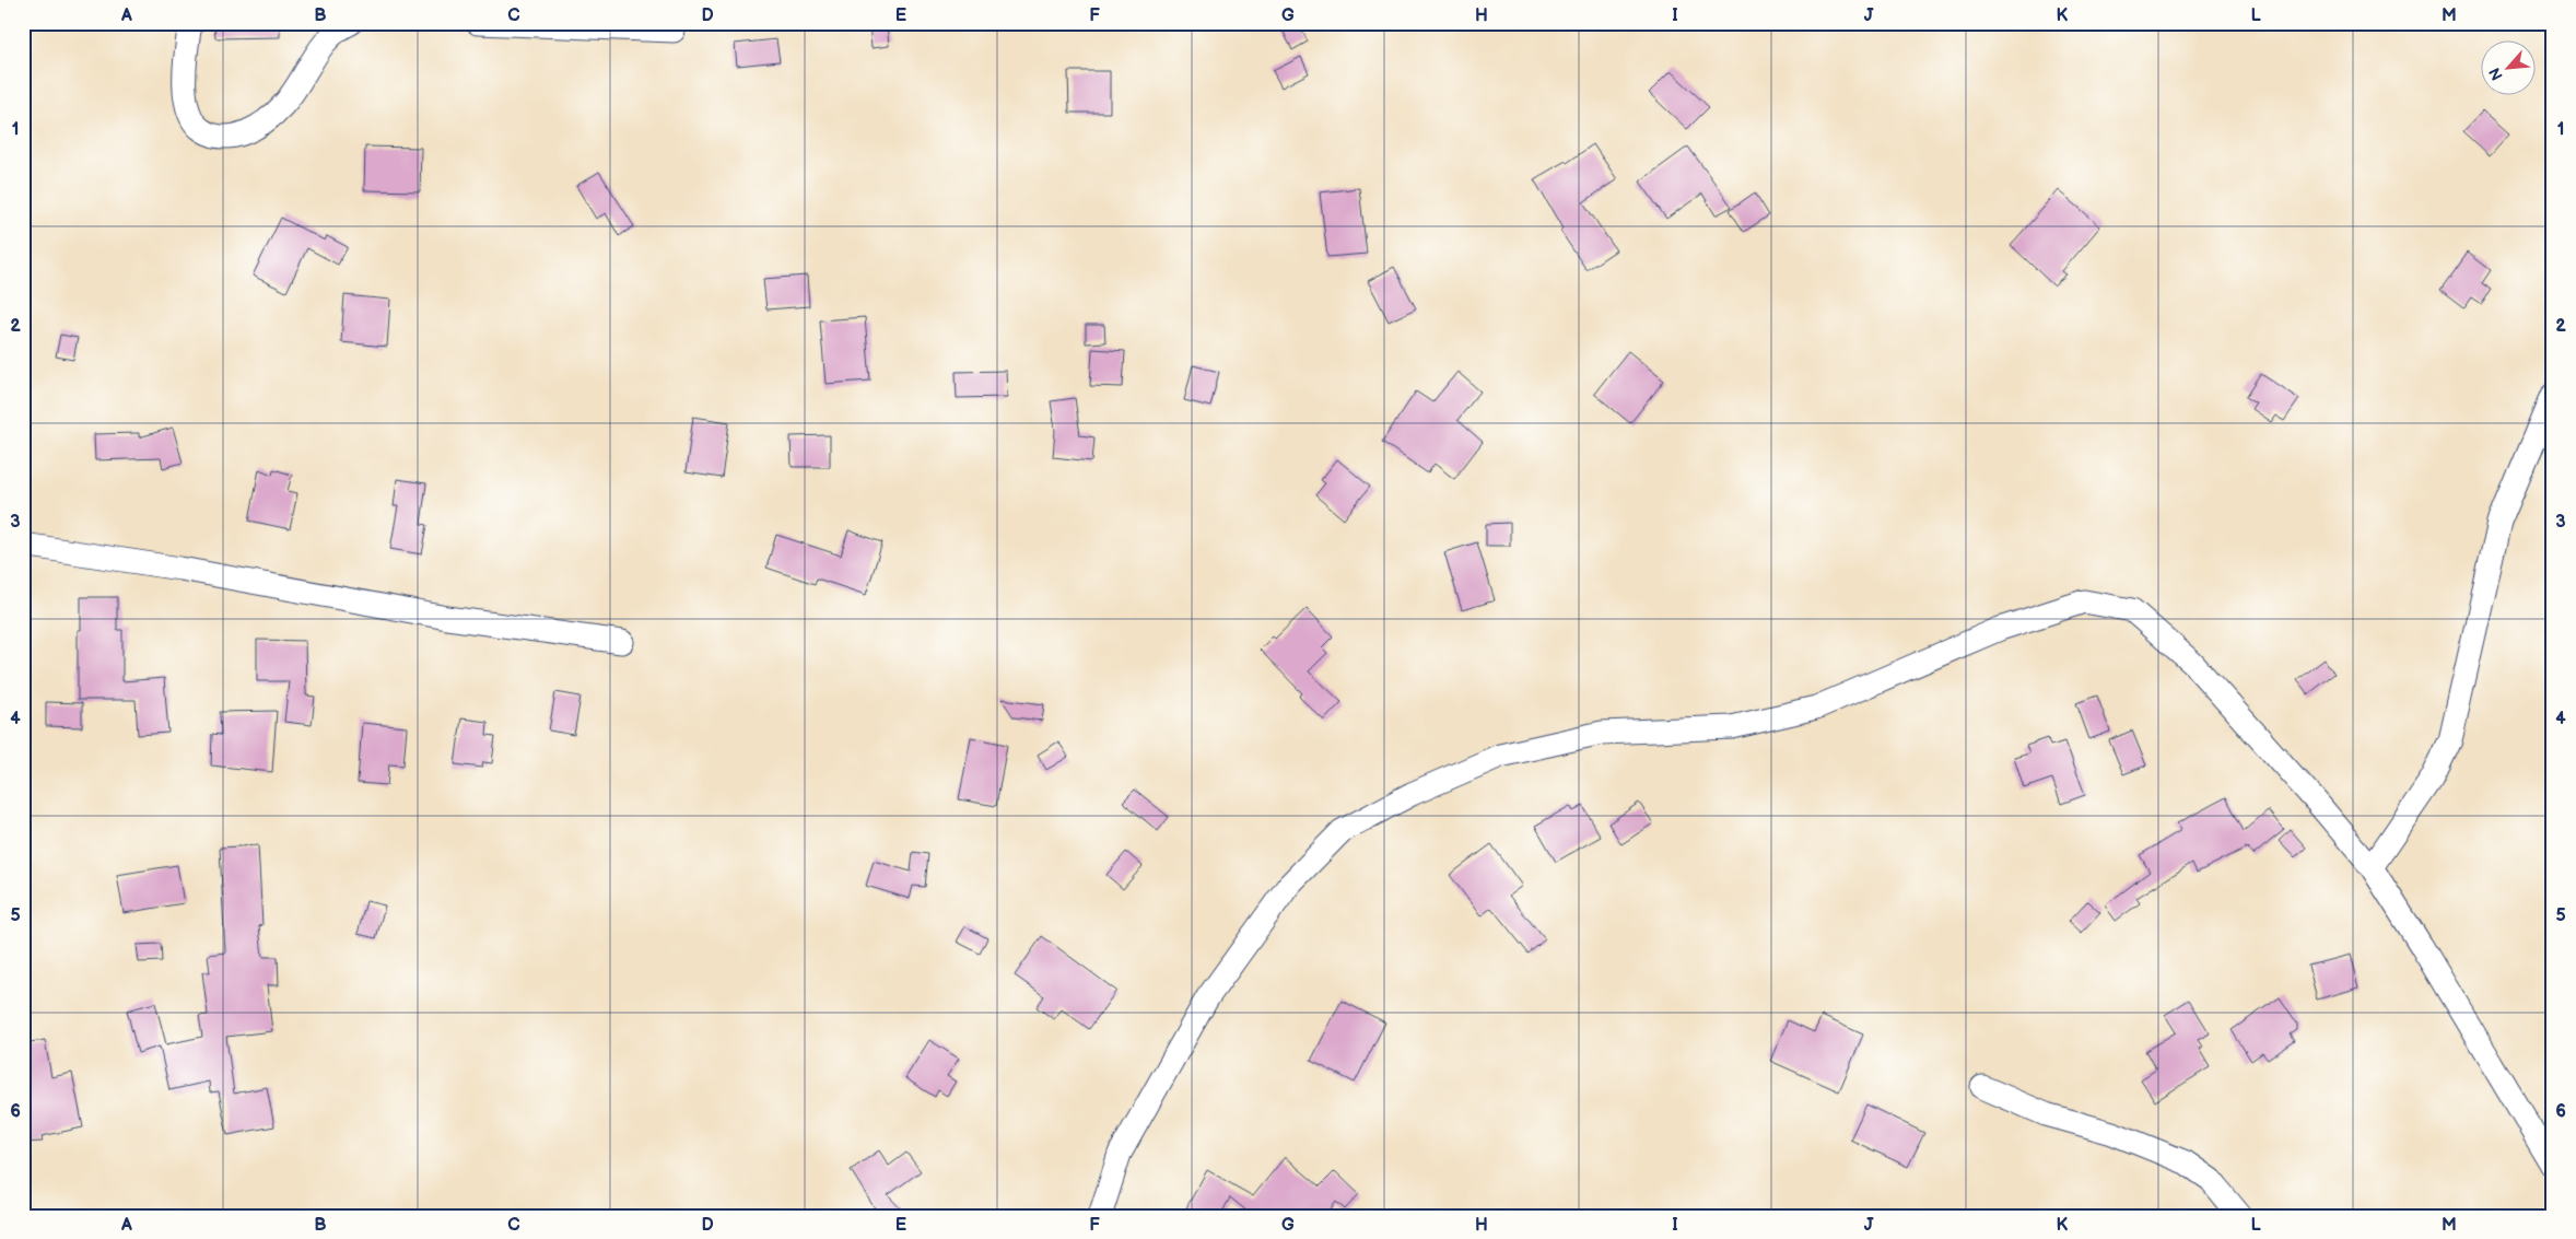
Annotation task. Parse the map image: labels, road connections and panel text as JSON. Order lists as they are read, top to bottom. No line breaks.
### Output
{"north":"bottom left","grid":{"columns":["A","B","C","D","E","F","G","H","I","J","K","L","M"],"rows":["1","2","3","4","5","6"]}}
